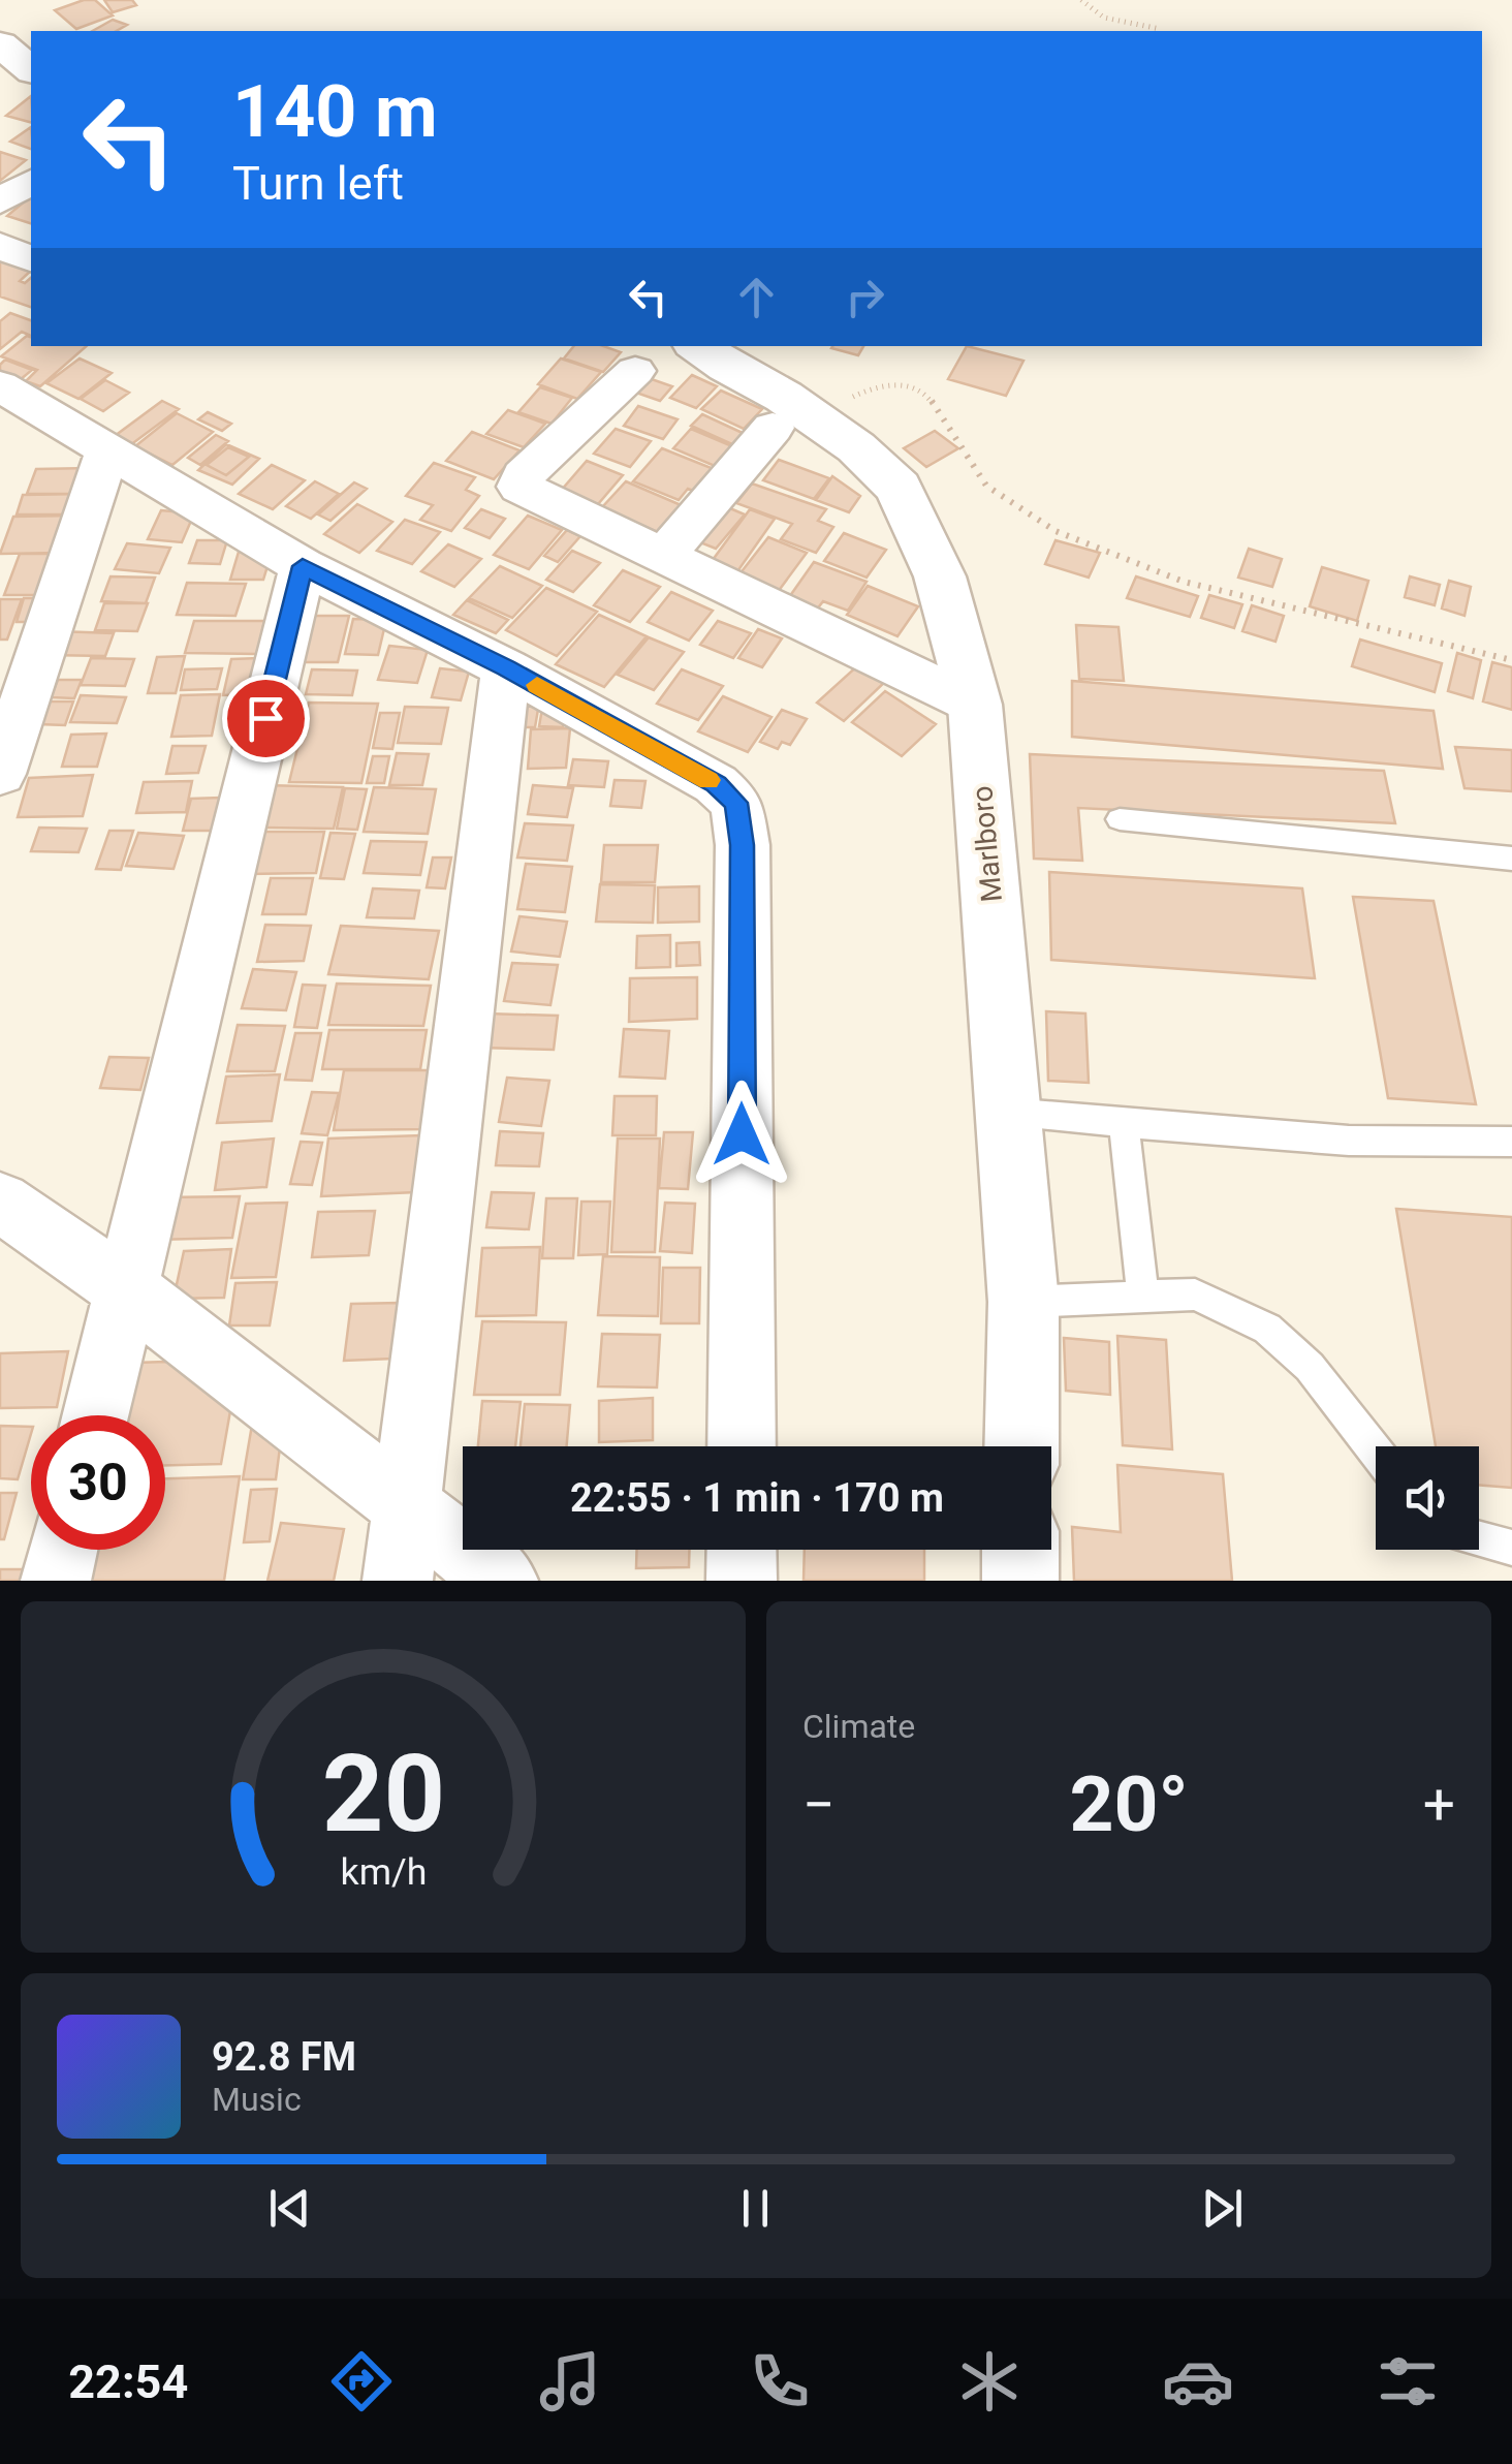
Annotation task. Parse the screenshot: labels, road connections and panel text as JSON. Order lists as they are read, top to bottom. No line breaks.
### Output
{"streets":{"street":["Marlboro"]},"page":{"turn":["140 m","Turn left"],"limit":"30","trip":"22:55 · 1 min · 170 m","tile":"Climate","heat":["−","20°","+"],"song":["92.8 FM","Music"],"tabs":"22:54","gauge":["20","km/h"]}}
